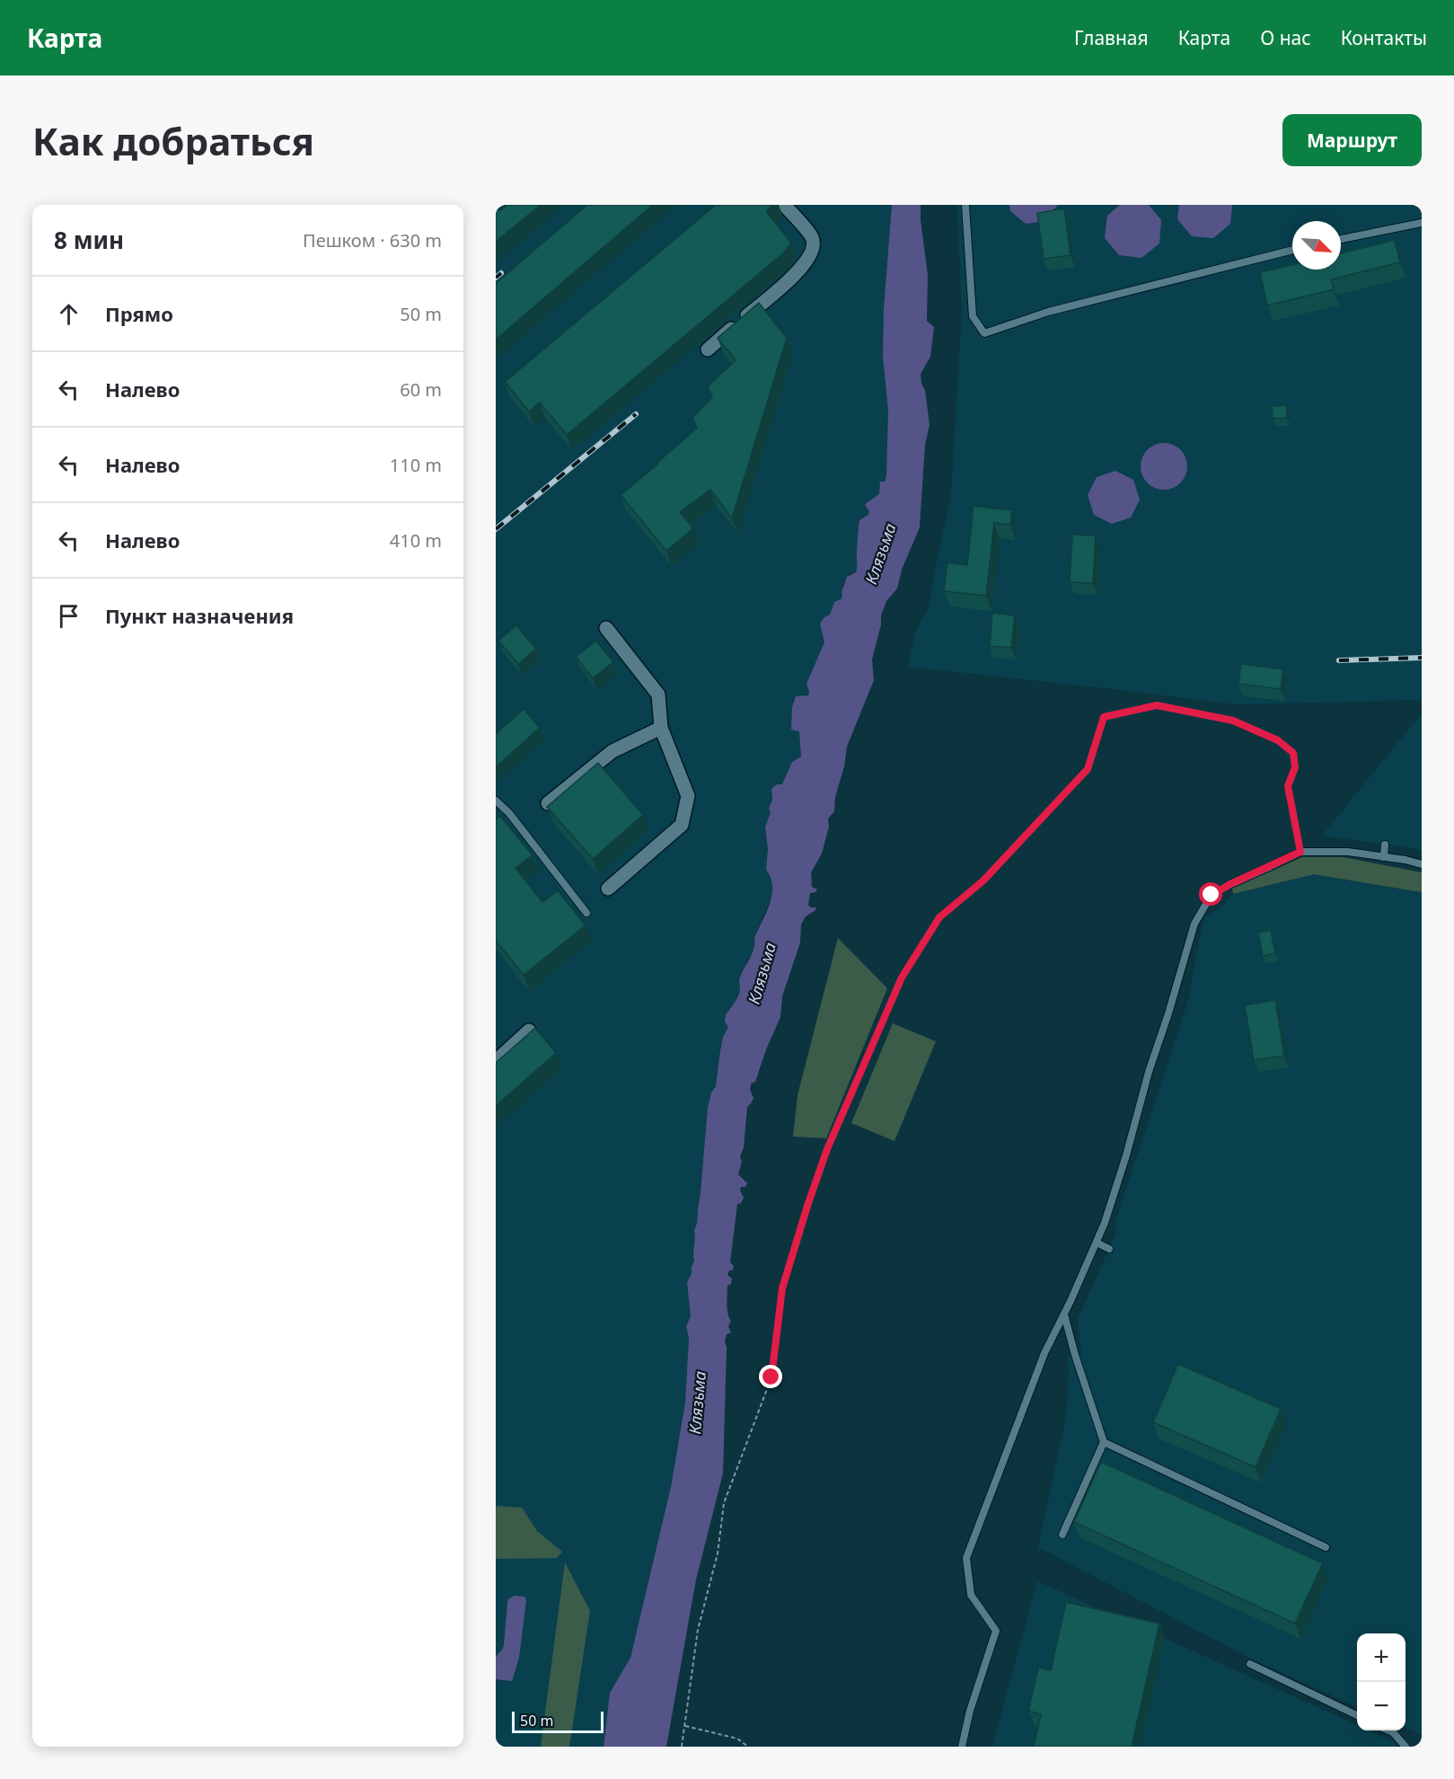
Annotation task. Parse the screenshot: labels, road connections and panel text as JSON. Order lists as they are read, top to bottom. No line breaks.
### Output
{"water":["Клязьма"],"scale_bar":"50 m","north":"bottom right","page":{"header":"Карта","nav":["Главная","Карта","О нас","Контакты"],"buttons":"Маршрут","title":"Как добраться","heading":["8 мин","Пешком · 630 m"],"list":[["Прямо","50 m"],["Налево","60 m"],["Налево","110 m"],["Налево","410 m"],"Пункт назначения"],"map_buttons":["+","−"],"scale":"50 m"}}
